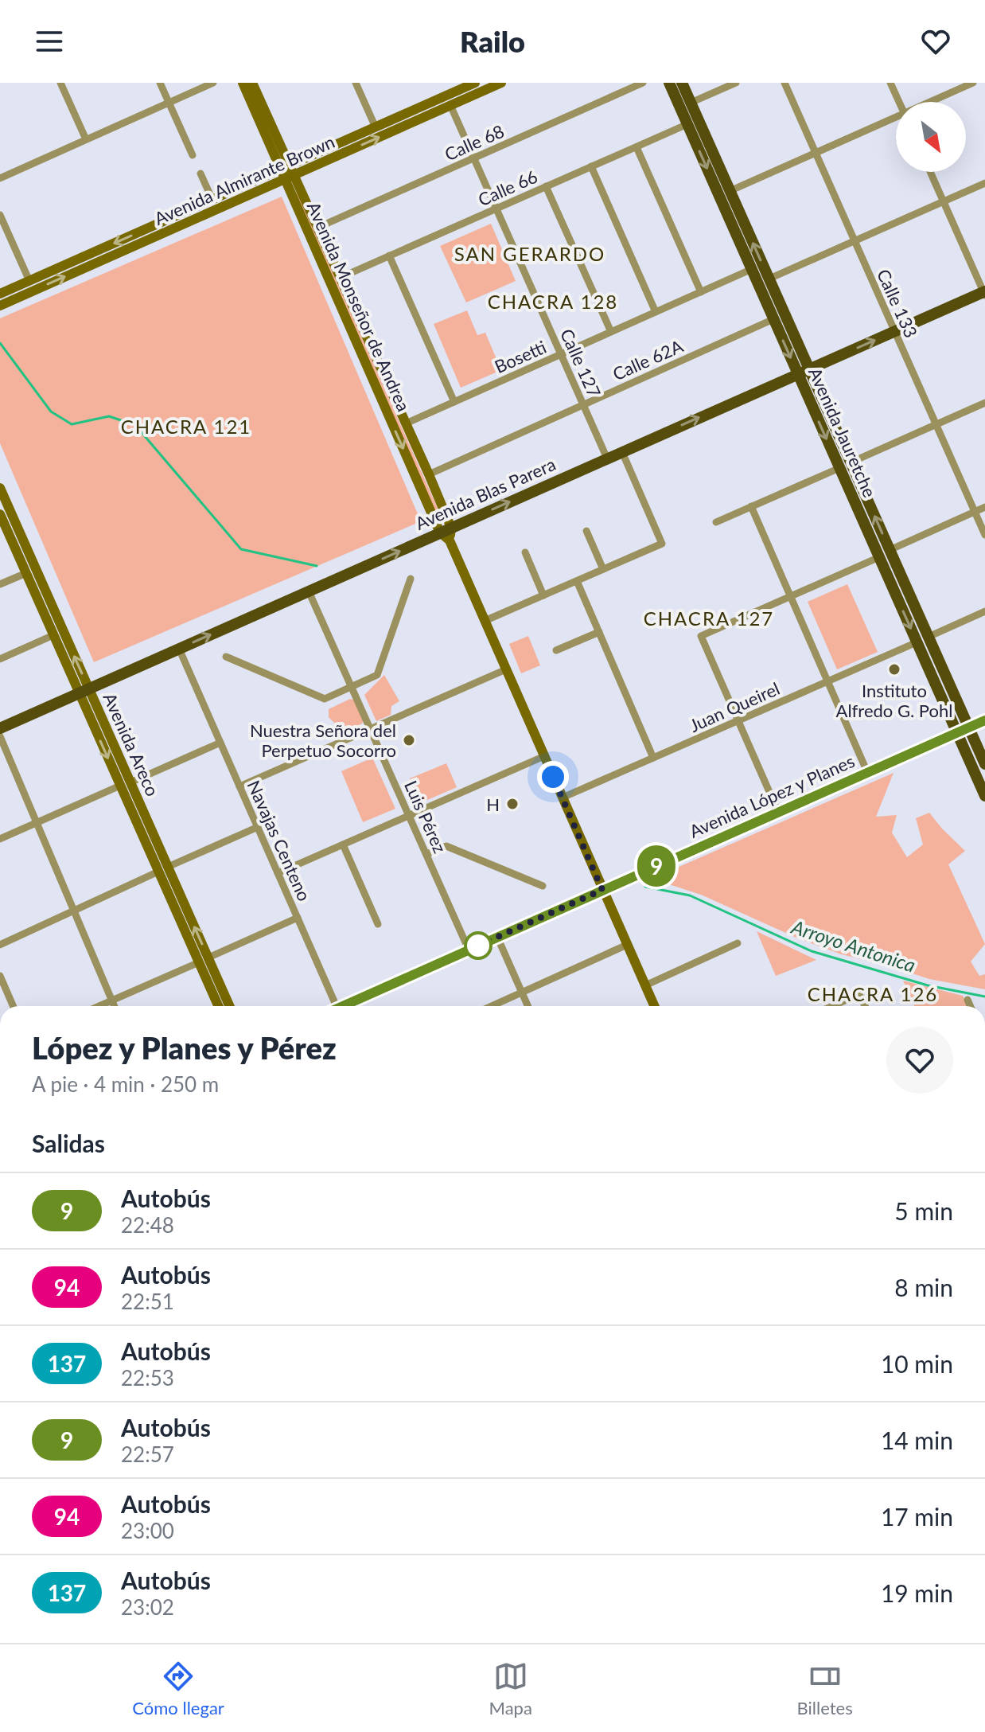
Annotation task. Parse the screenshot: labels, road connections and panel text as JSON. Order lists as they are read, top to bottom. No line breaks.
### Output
{"streets":{"main road":["Avenida Almirante Brown","Avenida Monseñor de Andrea","Avenida Jauretche","Avenida Blas Parera","Avenida Areco","Avenida López y Planes"],"street":["Calle 68","Calle 66","Calle 133","Bosetti","Calle 62A","Calle 127","Juan Queirel","Luis Pérez","Navajas Centeno"]},"crossings":[["Calle 68","Avenida Monseñor de Andrea"],["Calle 68","Calle 127"],["Avenida Almirante Brown","Avenida Monseñor de Andrea"],["Avenida Almirante Brown","Calle 127"],["Calle 66","Avenida Monseñor de Andrea"],["Calle 66","Calle 127"],["Calle 66","Avenida Jauretche"],["Calle 133","Avenida Blas Parera"],["Avenida Monseñor de Andrea","Bosetti"],["Avenida Monseñor de Andrea","Calle 62A"],["Avenida Monseñor de Andrea","Avenida Blas Parera"],["Avenida Monseñor de Andrea","Juan Queirel"],["Avenida Monseñor de Andrea","Avenida López y Planes"],["Bosetti","Calle 127"],["Bosetti","Avenida Jauretche"],["Calle 62A","Calle 127"],["Calle 62A","Avenida Jauretche"],["Calle 127","Avenida Blas Parera"],["Avenida Jauretche","Avenida Blas Parera"],["Avenida Jauretche","Juan Queirel"],["Avenida Jauretche","Avenida López y Planes"],["Avenida Blas Parera","Avenida Areco"],["Avenida Blas Parera","Luis Pérez"],["Avenida Blas Parera","Navajas Centeno"],["Avenida López y Planes","Luis Pérez"]],"one_way":["Avenida Blas Parera"],"districts":["SAN GERARDO","CHACRA 128","CHACRA 121","CHACRA 127","CHACRA 126"],"water":["Arroyo Antonica"],"places":["Instituto Alfredo G. Pohl","Nuestra Señora del Perpetuo Socorro","H"],"lines":["bus line 9"],"north":"bottom right","page":{"header":"Railo","on_map":"9","heading":[["López y Planes y Pérez","A pie · 4 min · 250 m"],"Salidas"],"list":[{"mark":"9","name":"Autobús","note":"22:48","value":"5 min"},{"mark":"94","name":"Autobús","note":"22:51","value":"8 min"},{"mark":"137","name":"Autobús","note":"22:53","value":"10 min"},{"mark":"9","name":"Autobús","note":"22:57","value":"14 min"},{"mark":"94","name":"Autobús","note":"23:00","value":"17 min"},{"mark":"137","name":"Autobús","note":"23:02","value":"19 min"}],"tabs":["Cómo llegar","Mapa","Billetes"]}}
